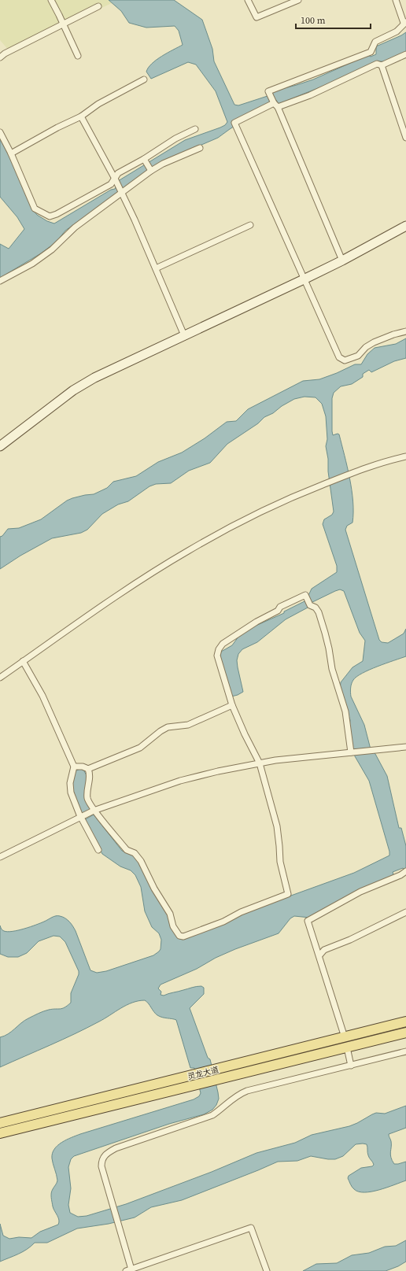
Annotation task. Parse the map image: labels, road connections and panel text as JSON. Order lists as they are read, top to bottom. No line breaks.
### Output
{"streets":{"main road":["灵龙大道"]},"scale_bar":"100 m"}
